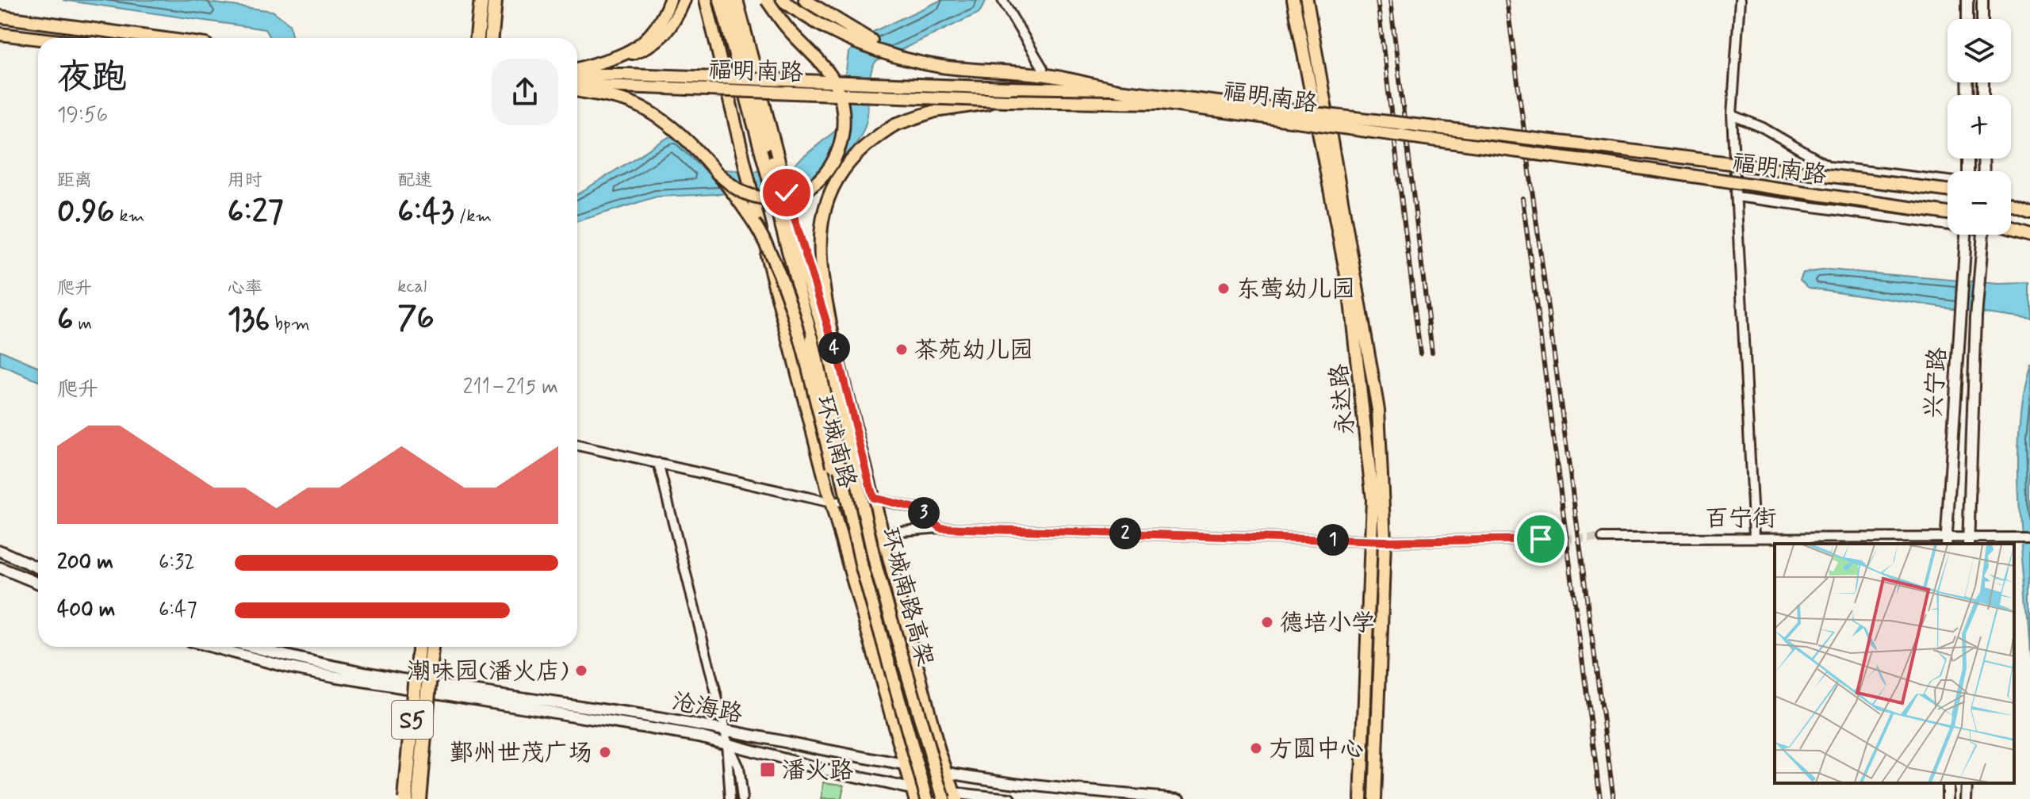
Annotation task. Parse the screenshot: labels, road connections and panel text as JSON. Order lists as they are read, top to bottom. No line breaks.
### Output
{"streets":{"highway":["S5"],"main road":["福明南路","兴宁路","永达路","环城南路","环城南路高架","沧海路"],"street":["百宁街"]},"crossings":[["兴宁路","百宁街"],["环城南路","环城南路高架"],["环城南路","沧海路"],["环城南路高架","沧海路"]],"places":{"other":["东莺幼儿园","茶苑幼儿园","德培小学","潮味园(潘火店)","方圆中心","鄞州世茂广场"],"transit":["潘火路"]},"page":{"map_buttons":["+","−"],"heading":["夜跑","19:56"],"stats":[["距离","0.96 km"],["用时","6:27"],["配速","6:43 /km"],["爬升","6 m"],["心率","136 bpm"],["kcal","76"]],"pins":["4","3","2","1"],"chart":["爬升","211–215 m"],"list":[{"name":"200 m","note":"6:32"},{"name":"400 m","note":"6:47"}]}}
